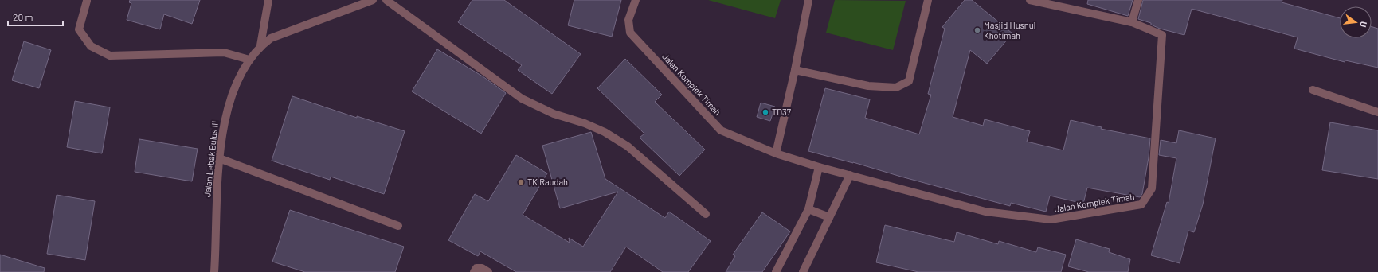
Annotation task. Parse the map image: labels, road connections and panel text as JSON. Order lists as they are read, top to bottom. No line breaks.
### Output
{"streets":{"street":["Jalan Komplek Timah","Jalan Lebak Bulus III"]},"places":["Masjid Husnul Khotimah","TD37","TK Raudah"],"scale_bar":"20 m","north":"right"}
